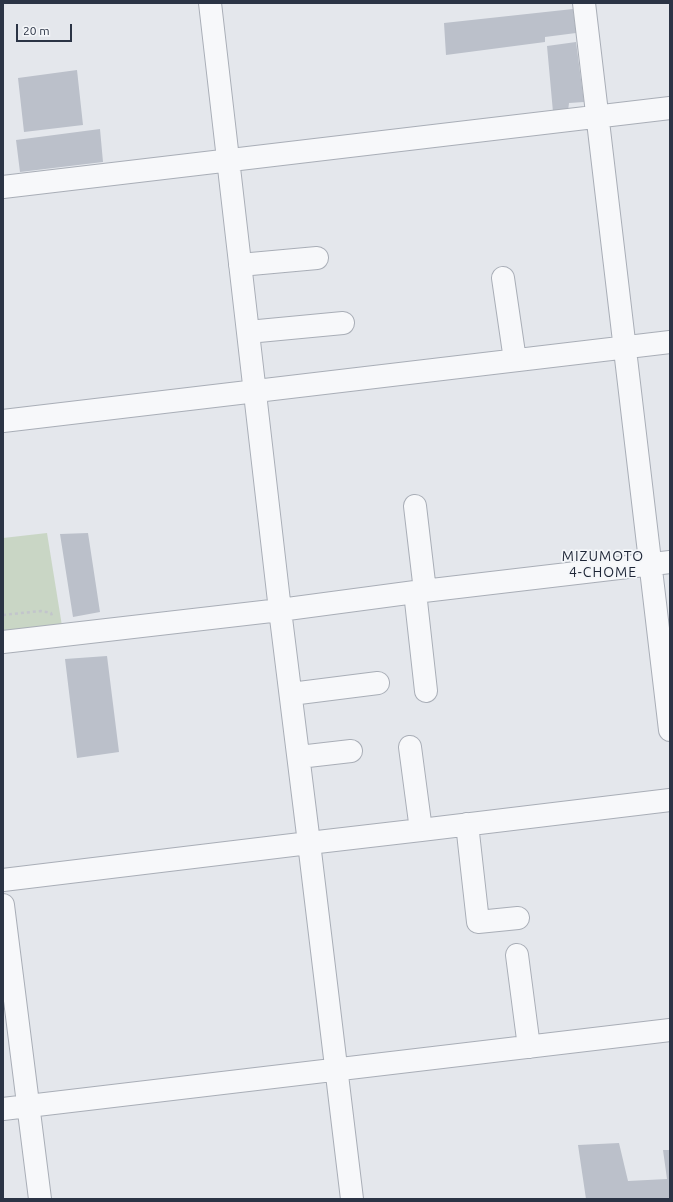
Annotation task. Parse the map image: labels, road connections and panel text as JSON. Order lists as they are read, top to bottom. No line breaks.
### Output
{"districts":["MIZUMOTO 4-CHOME"],"scale_bar":"20 m"}
